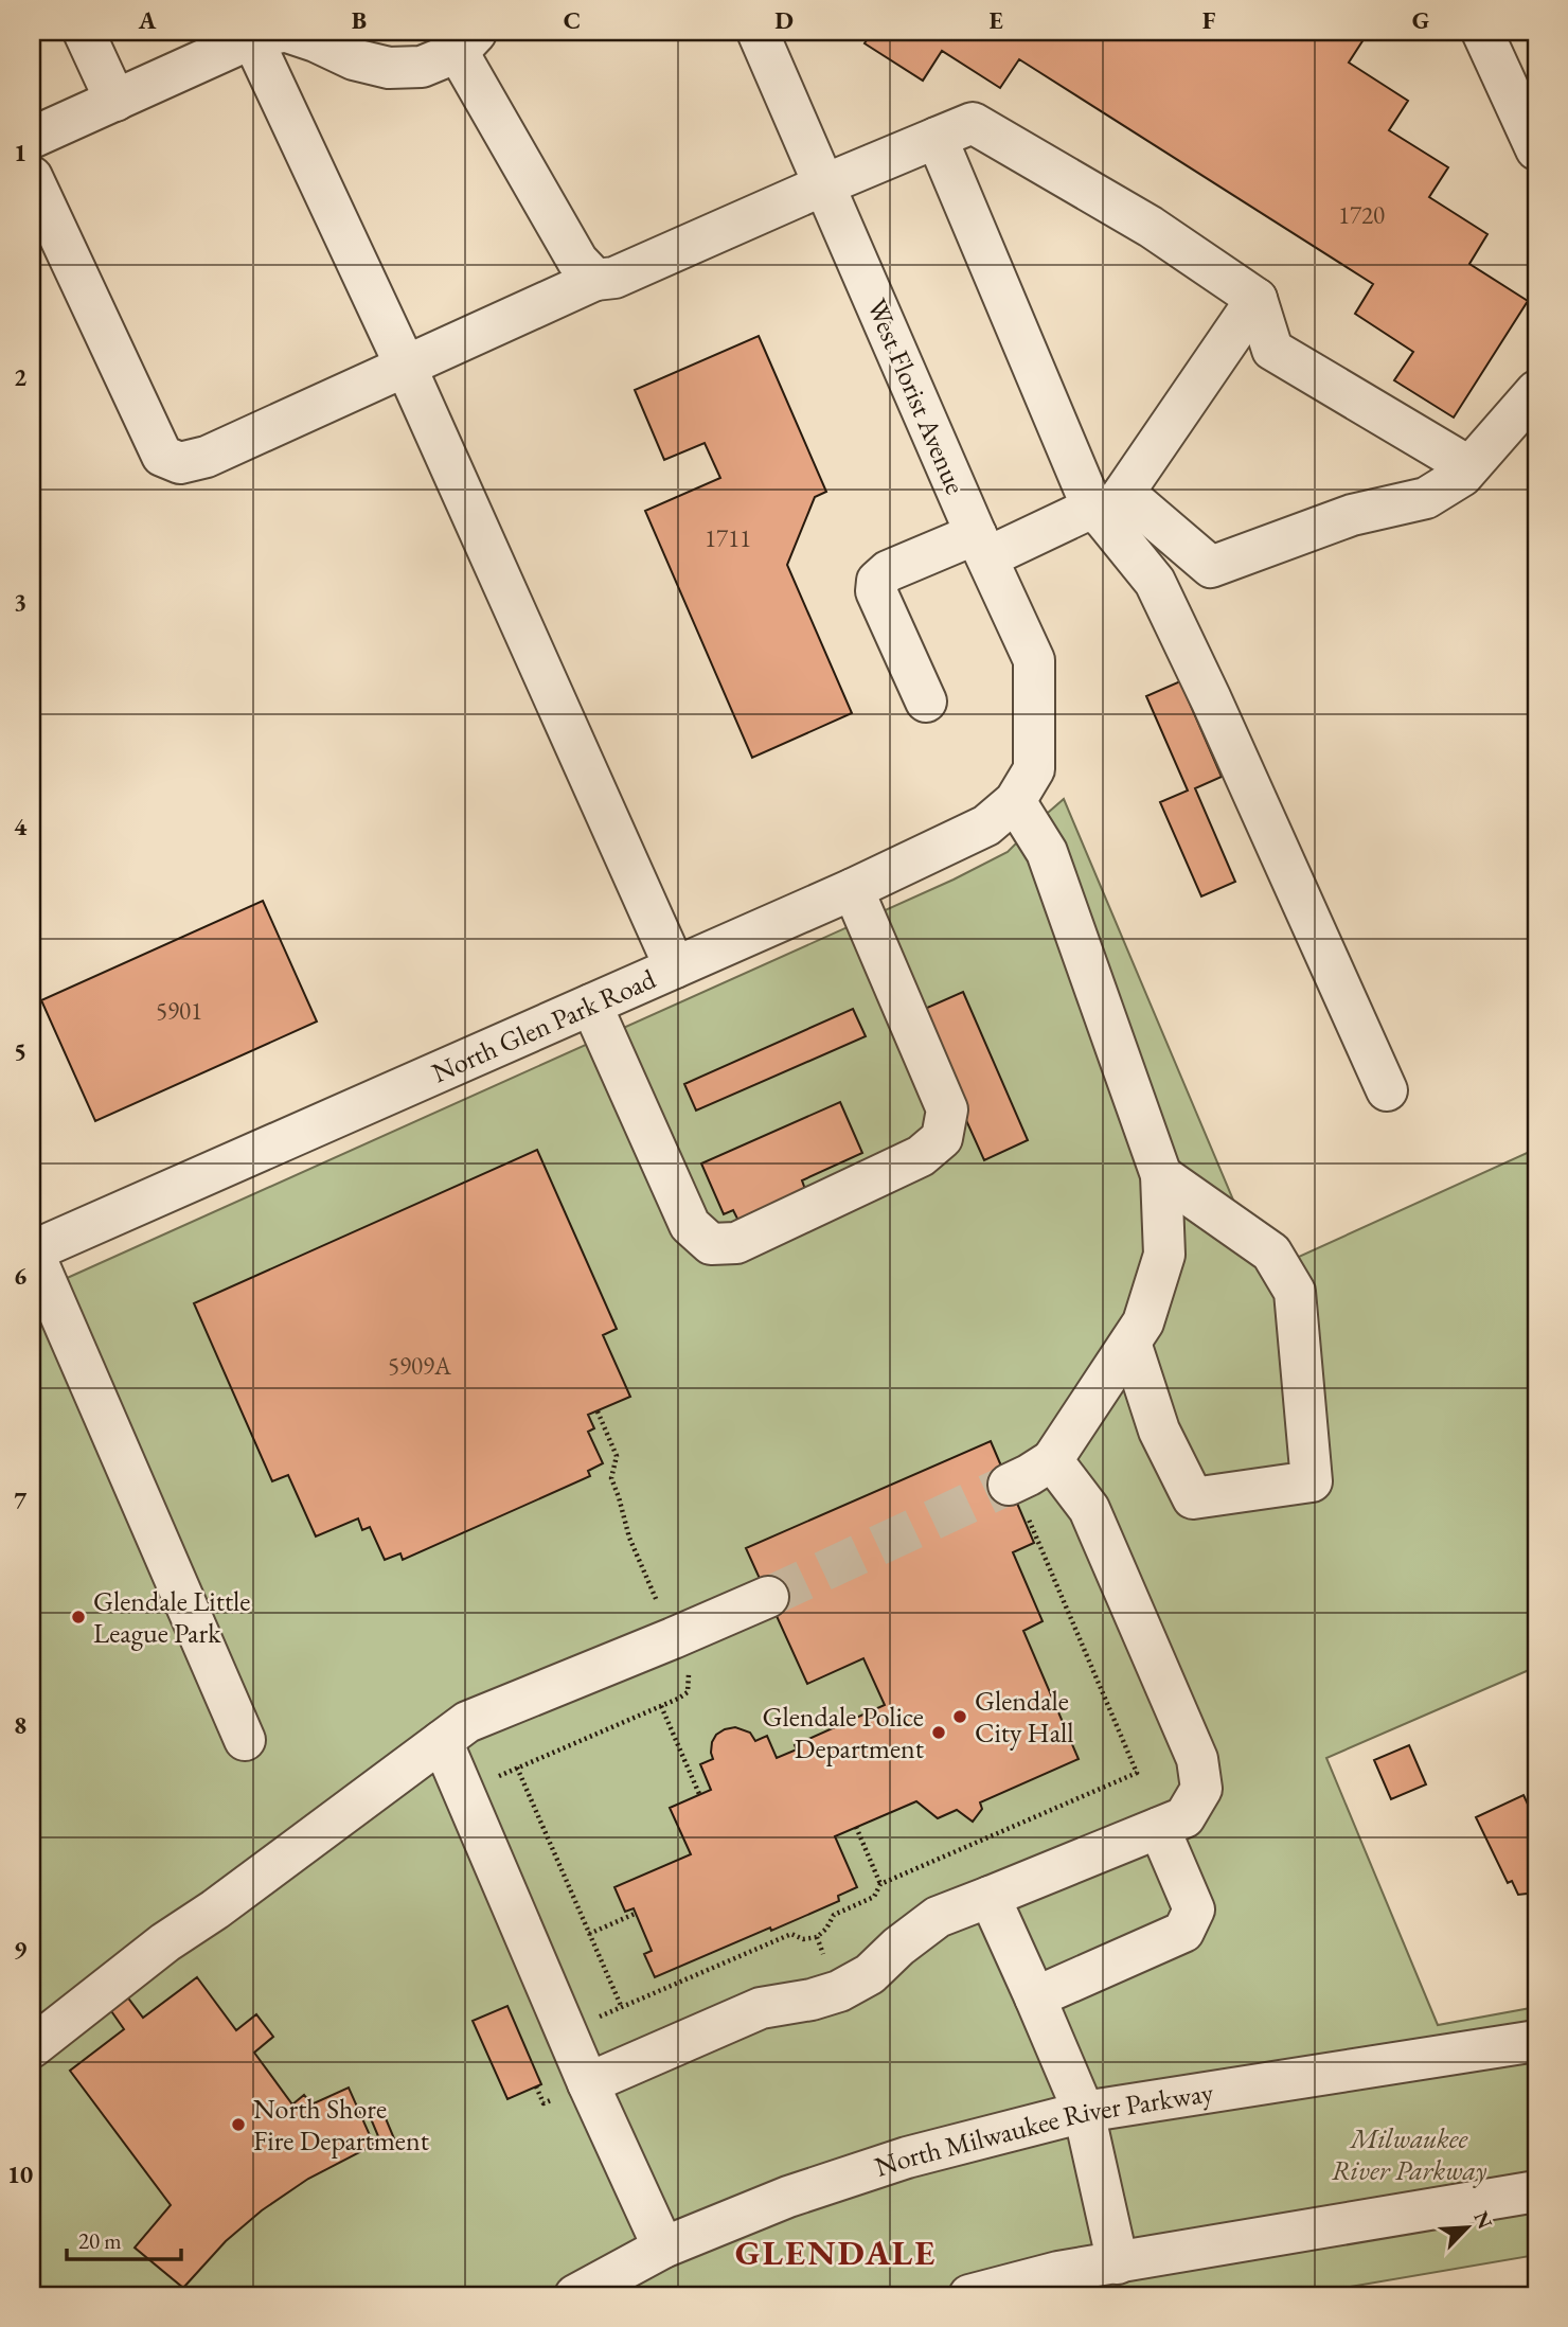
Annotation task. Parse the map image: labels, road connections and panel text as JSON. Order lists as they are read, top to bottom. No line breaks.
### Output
{"streets":{"street":["West Florist Avenue","North Glen Park Road","North Milwaukee River Parkway"]},"crossings":[["West Florist Avenue","North Glen Park Road"]],"districts":["GLENDALE"],"parks":["Milwaukee River Parkway"],"places":["Glendale Little League Park","Glendale City Hall","Glendale Police Department","North Shore Fire Department"],"house_numbers":["1720","1711","5901","5909A"],"scale_bar":"20 m","north":"top right","grid":{"columns":["A","B","C","D","E","F","G"],"rows":["1","2","3","4","5","6","7","8","9","10"]}}
